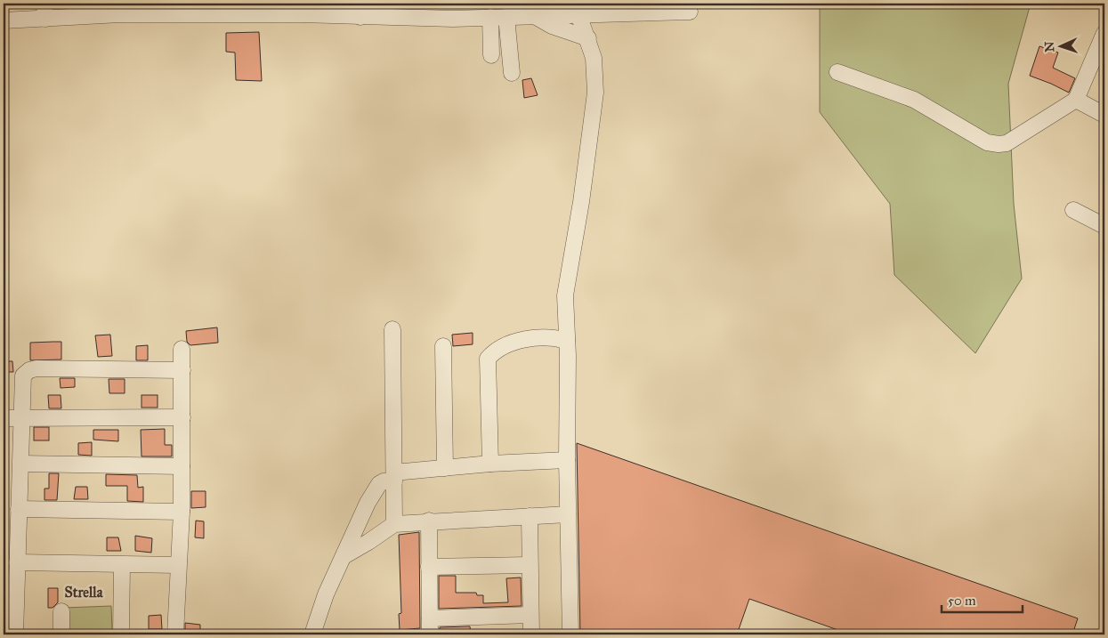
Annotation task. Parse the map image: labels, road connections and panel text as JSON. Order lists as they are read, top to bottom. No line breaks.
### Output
{"districts":["Strella"],"scale_bar":"50 m","north":"left"}
